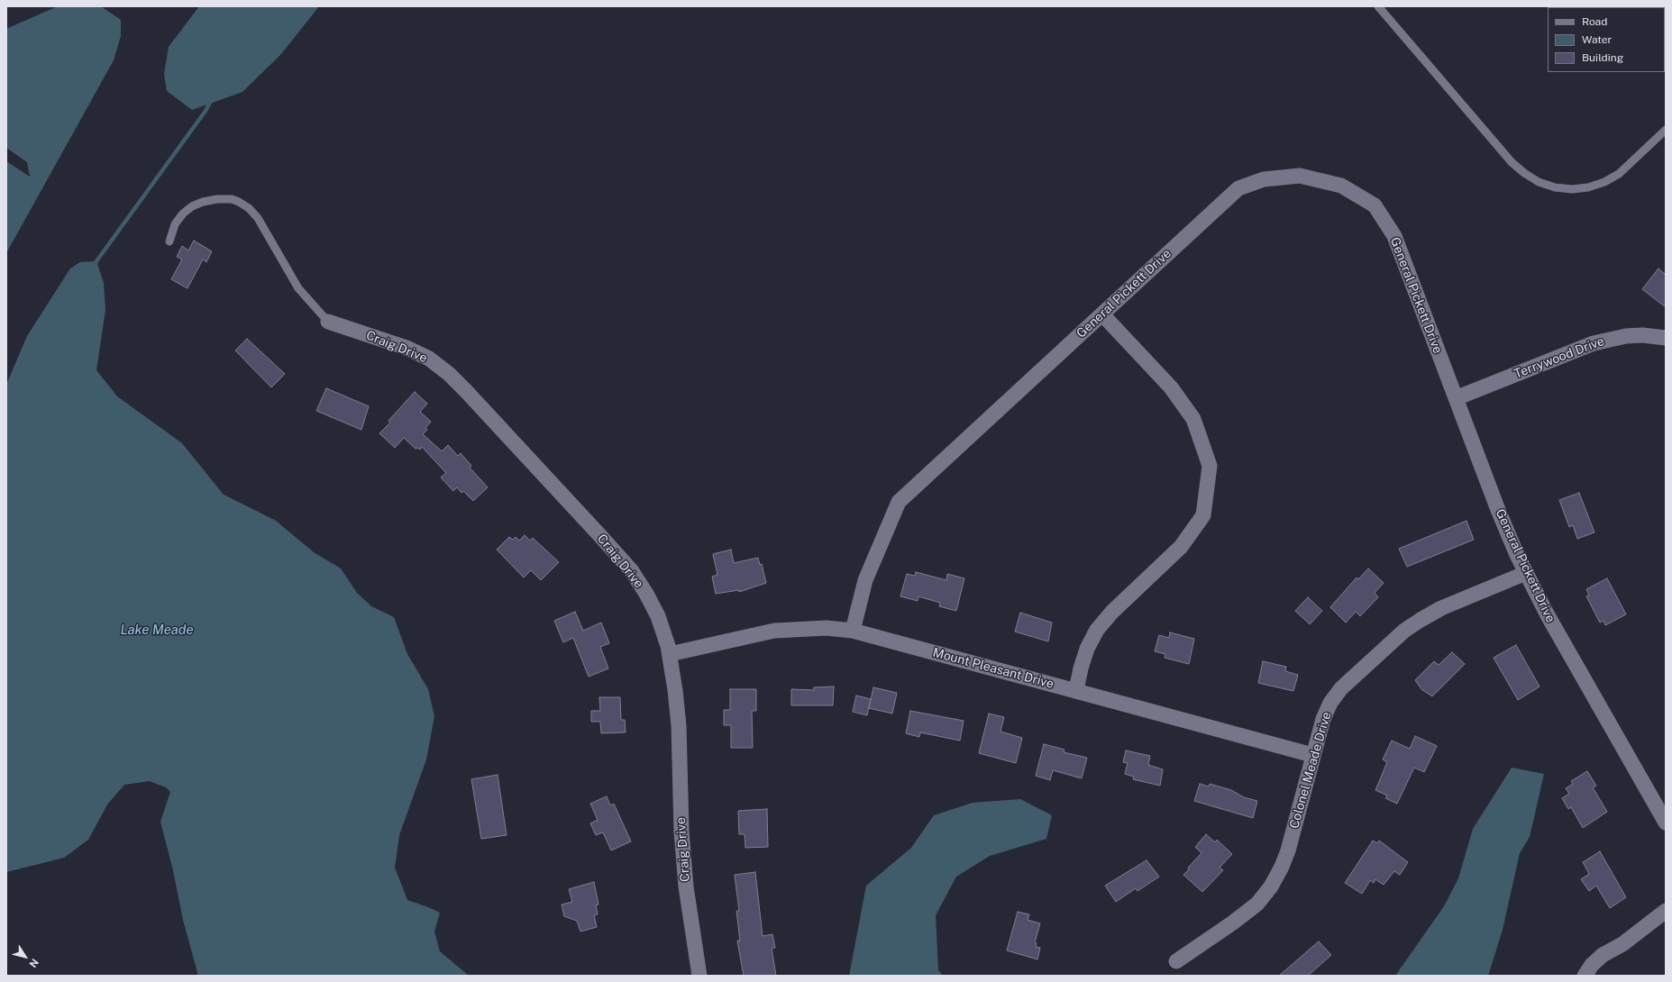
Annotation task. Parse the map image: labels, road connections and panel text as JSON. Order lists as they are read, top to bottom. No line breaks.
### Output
{"streets":{"street":["General Pickett Drive","Craig Drive","Terrywood Drive","Mount Pleasant Drive","Colonel Meade Drive"]},"crossings":[["General Pickett Drive","Terrywood Drive"],["General Pickett Drive","Mount Pleasant Drive"],["General Pickett Drive","Colonel Meade Drive"],["Craig Drive","Mount Pleasant Drive"],["Mount Pleasant Drive","Colonel Meade Drive"]],"water":["Lake Meade"],"legend":["Road","Water","Building"],"north":"bottom right"}
